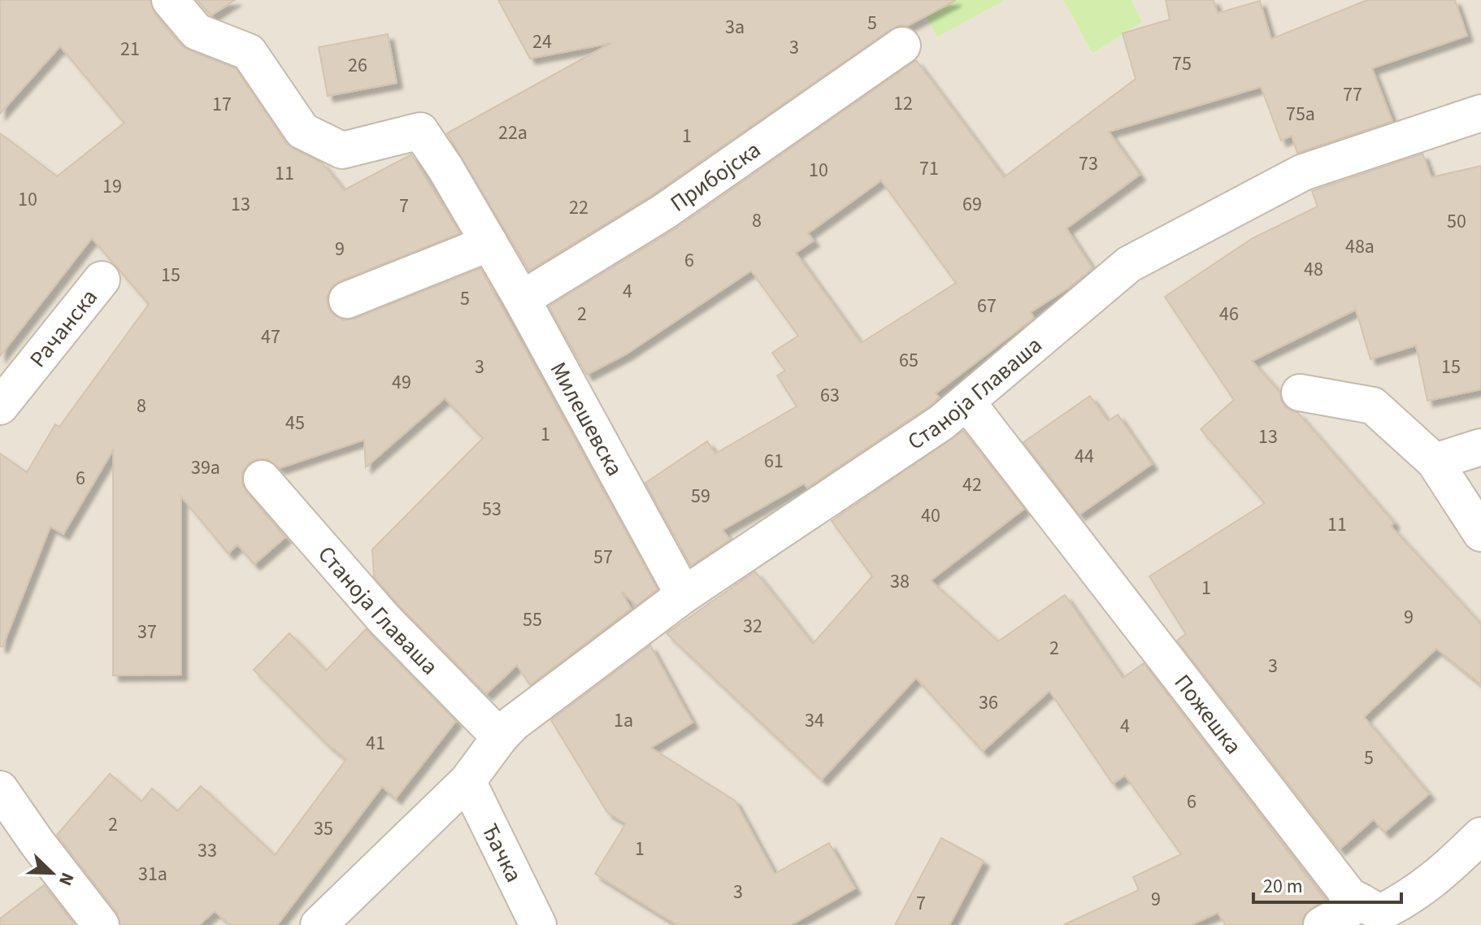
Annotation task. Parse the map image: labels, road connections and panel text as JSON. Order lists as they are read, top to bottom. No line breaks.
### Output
{"streets":{"street":["Прибојска","Рачанска","Станоја Главаша","Милешевска","Пожешка","Ђачка"]},"crossings":[["Прибојска","Милешевска"],["Станоја Главаша","Милешевска"],["Станоја Главаша","Пожешка"],["Станоја Главаша","Ђачка"]],"house_numbers":["5","3a","24","3","21","75","26","77","12","17","75a","22a","1","73","71","10","11","19","10","13","69","7","22","8","50","48a","9","6","48","15","4","5","67","2","46","47","65","3","15","49","63","8","45","1","13","44","61","39a","6","42","59","53","40","11","57","38","1","9","55","32","37","2","3","36","1a","34","4","41","5","6","2","35","1","33","31a","3","9","7"],"scale_bar":"20 m","north":"bottom right"}
